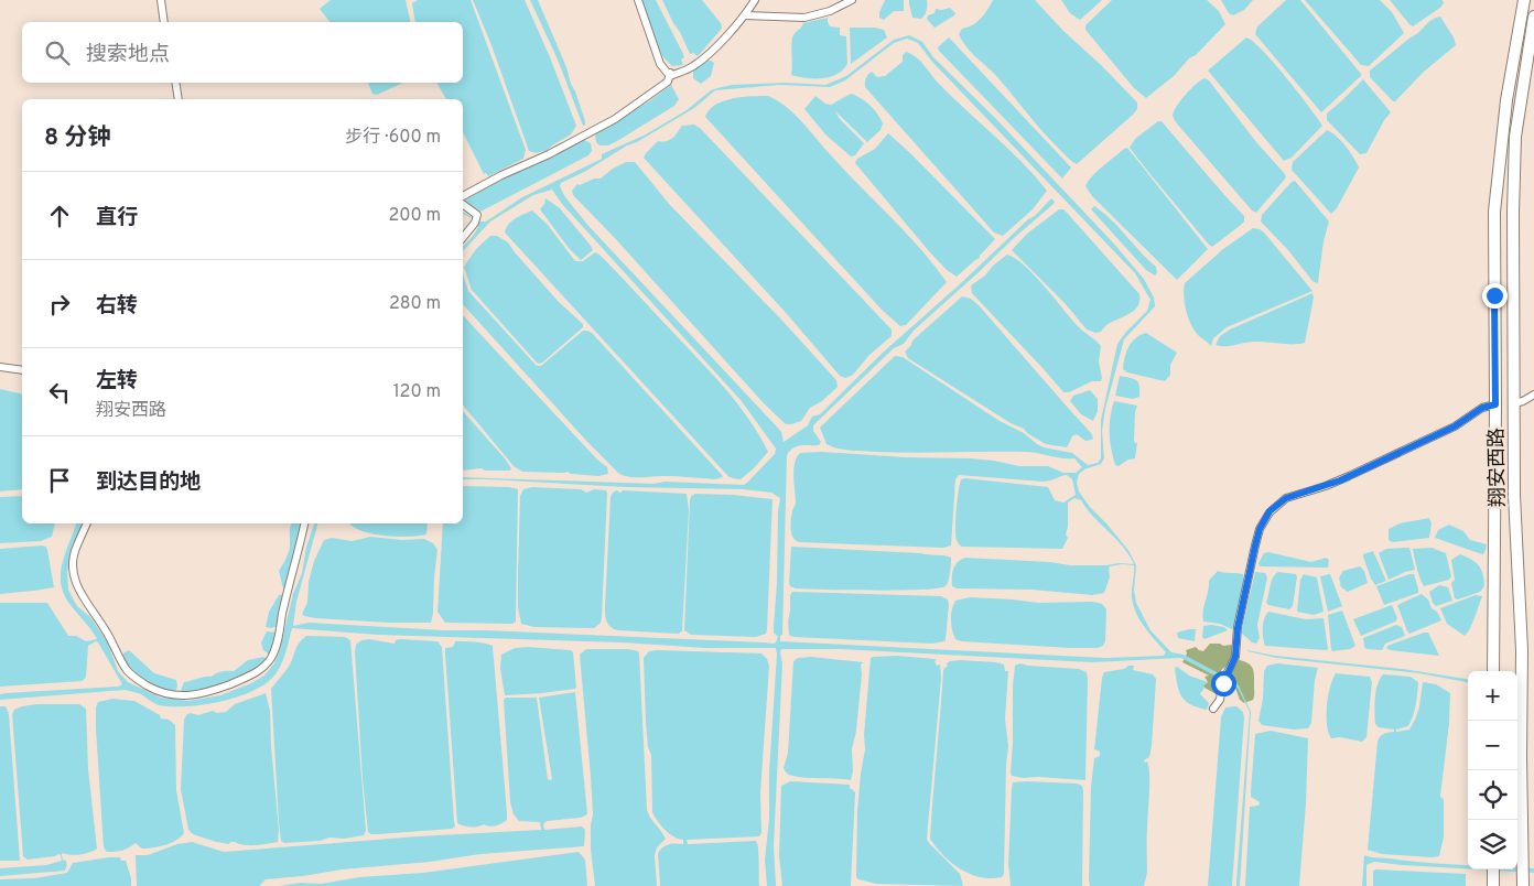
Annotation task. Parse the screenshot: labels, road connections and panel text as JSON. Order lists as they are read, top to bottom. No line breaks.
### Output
{"streets":{"main road":["翔安西路"]},"page":{"search":"搜索地点","heading":["8 分钟","步行 · 600 m"],"list":[["直行","200 m"],["右转","280 m"],["左转","翔安西路","120 m"],"到达目的地"],"map_buttons":["+","−"]}}
